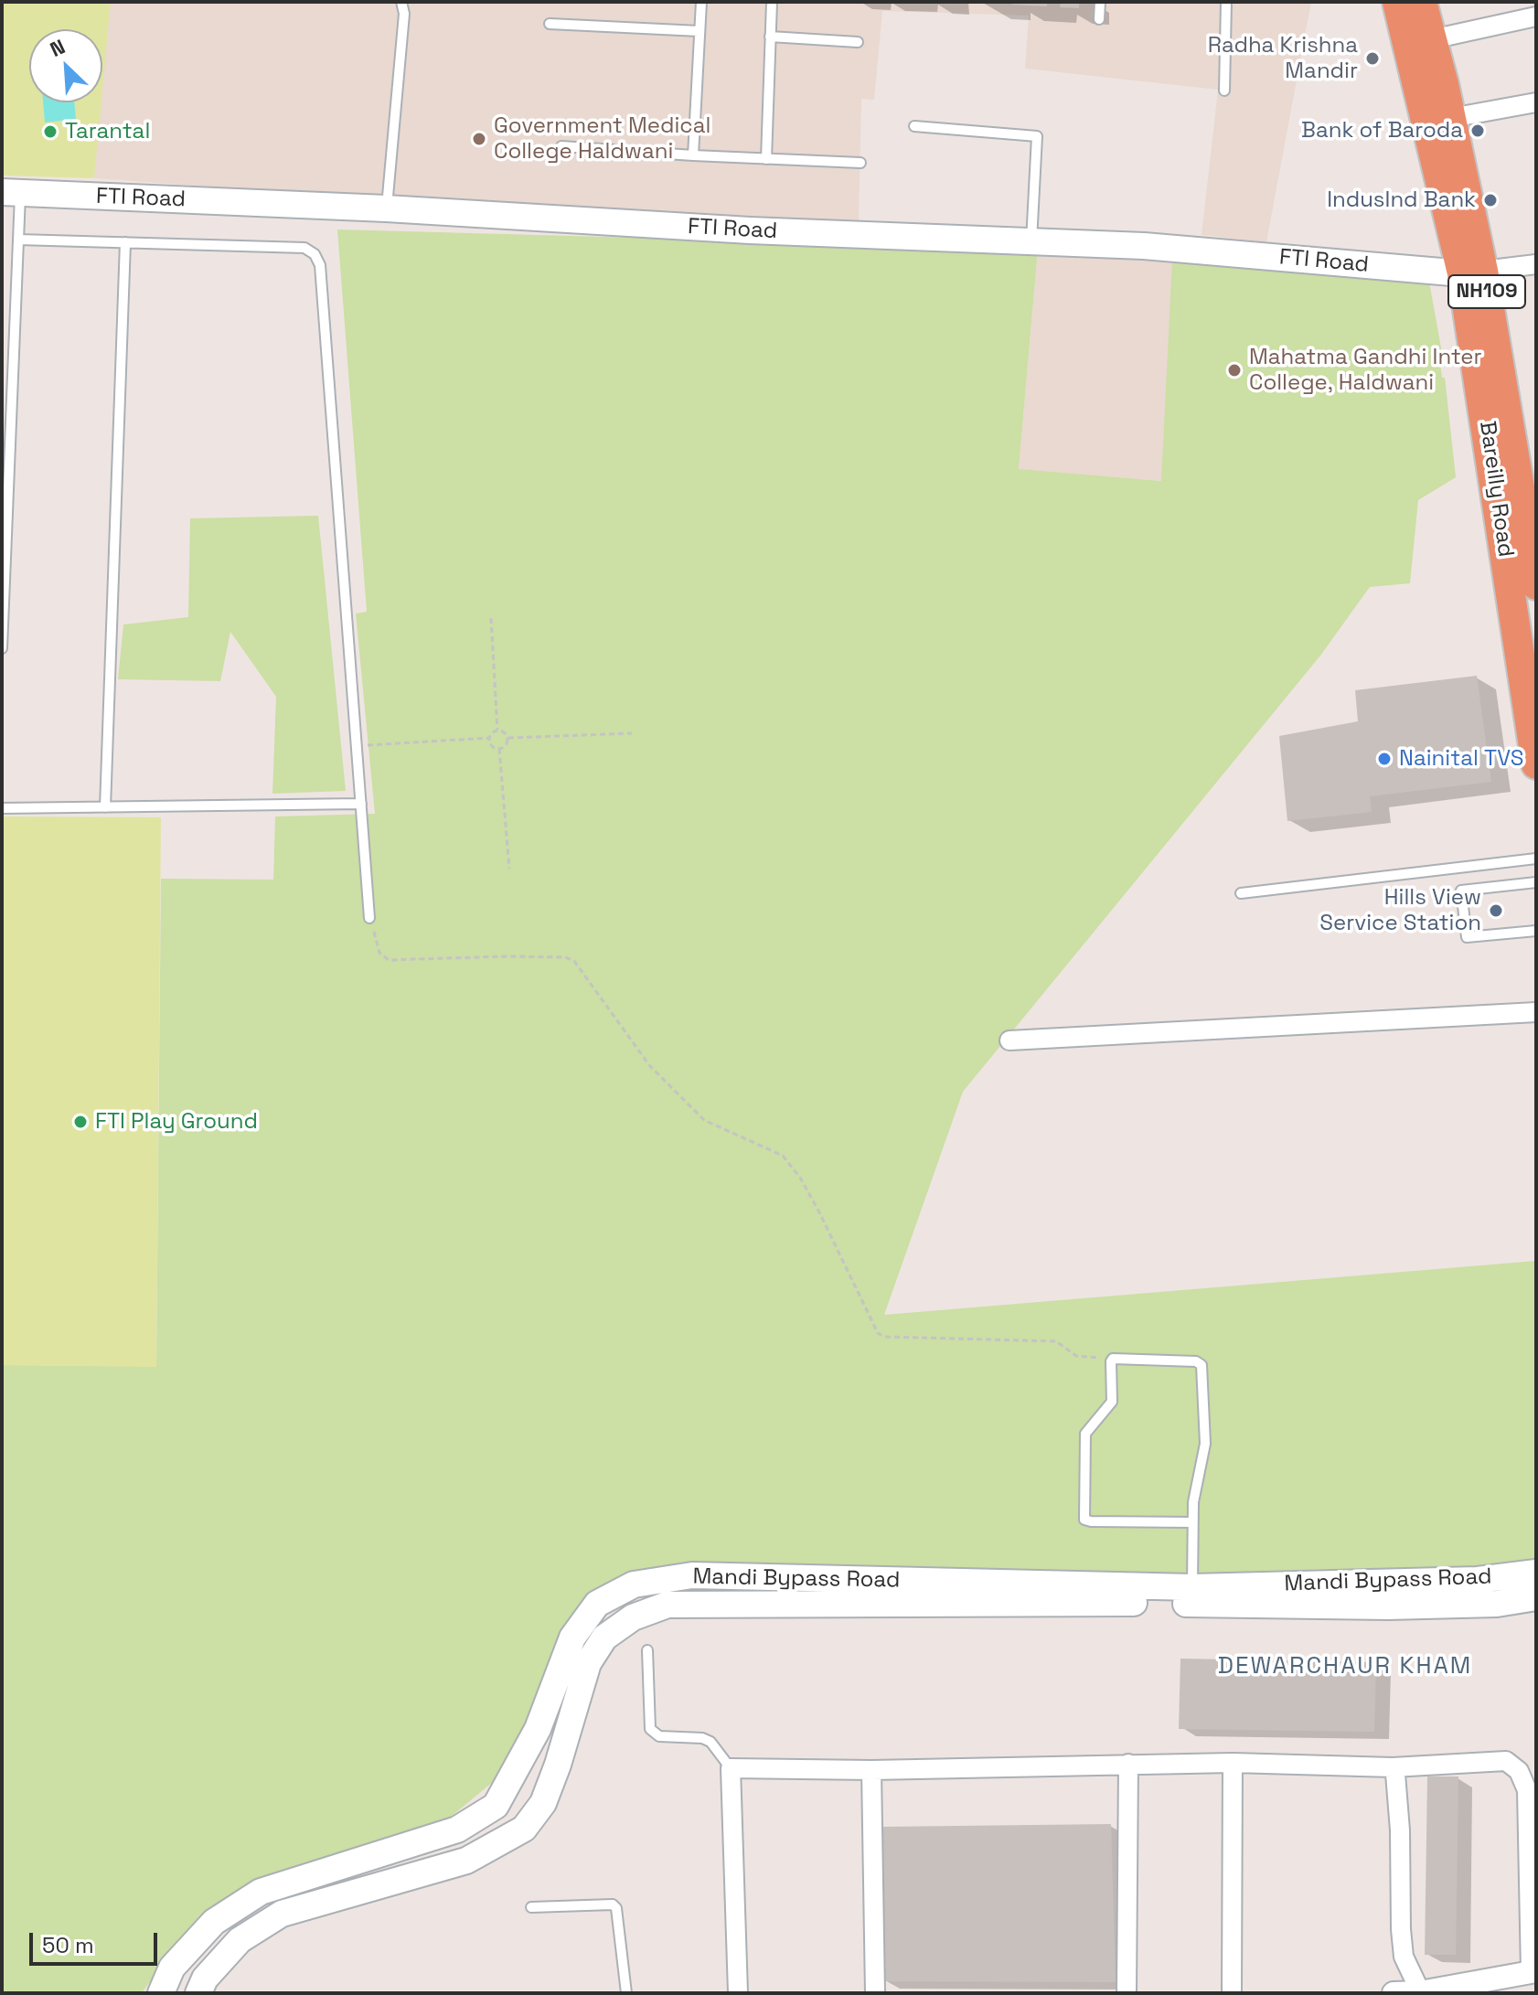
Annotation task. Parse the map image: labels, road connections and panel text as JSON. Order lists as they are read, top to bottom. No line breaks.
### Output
{"streets":{"highway":["NH109","Bareilly Road"],"main road":["FTI Road","Mandi Bypass Road"]},"crossings":[["FTI Road","Bareilly Road"]],"districts":["DEWARCHAUR KHAM"],"places":["Radha Krishna Mandir","Bank of Baroda","Tarantal","Government Medical College Haldwani","IndusInd Bank","Mahatma Gandhi Inter College, Haldwani","Nainital TVS","Hills View Service Station","FTI Play Ground"],"scale_bar":"50 m","north":"top left"}
